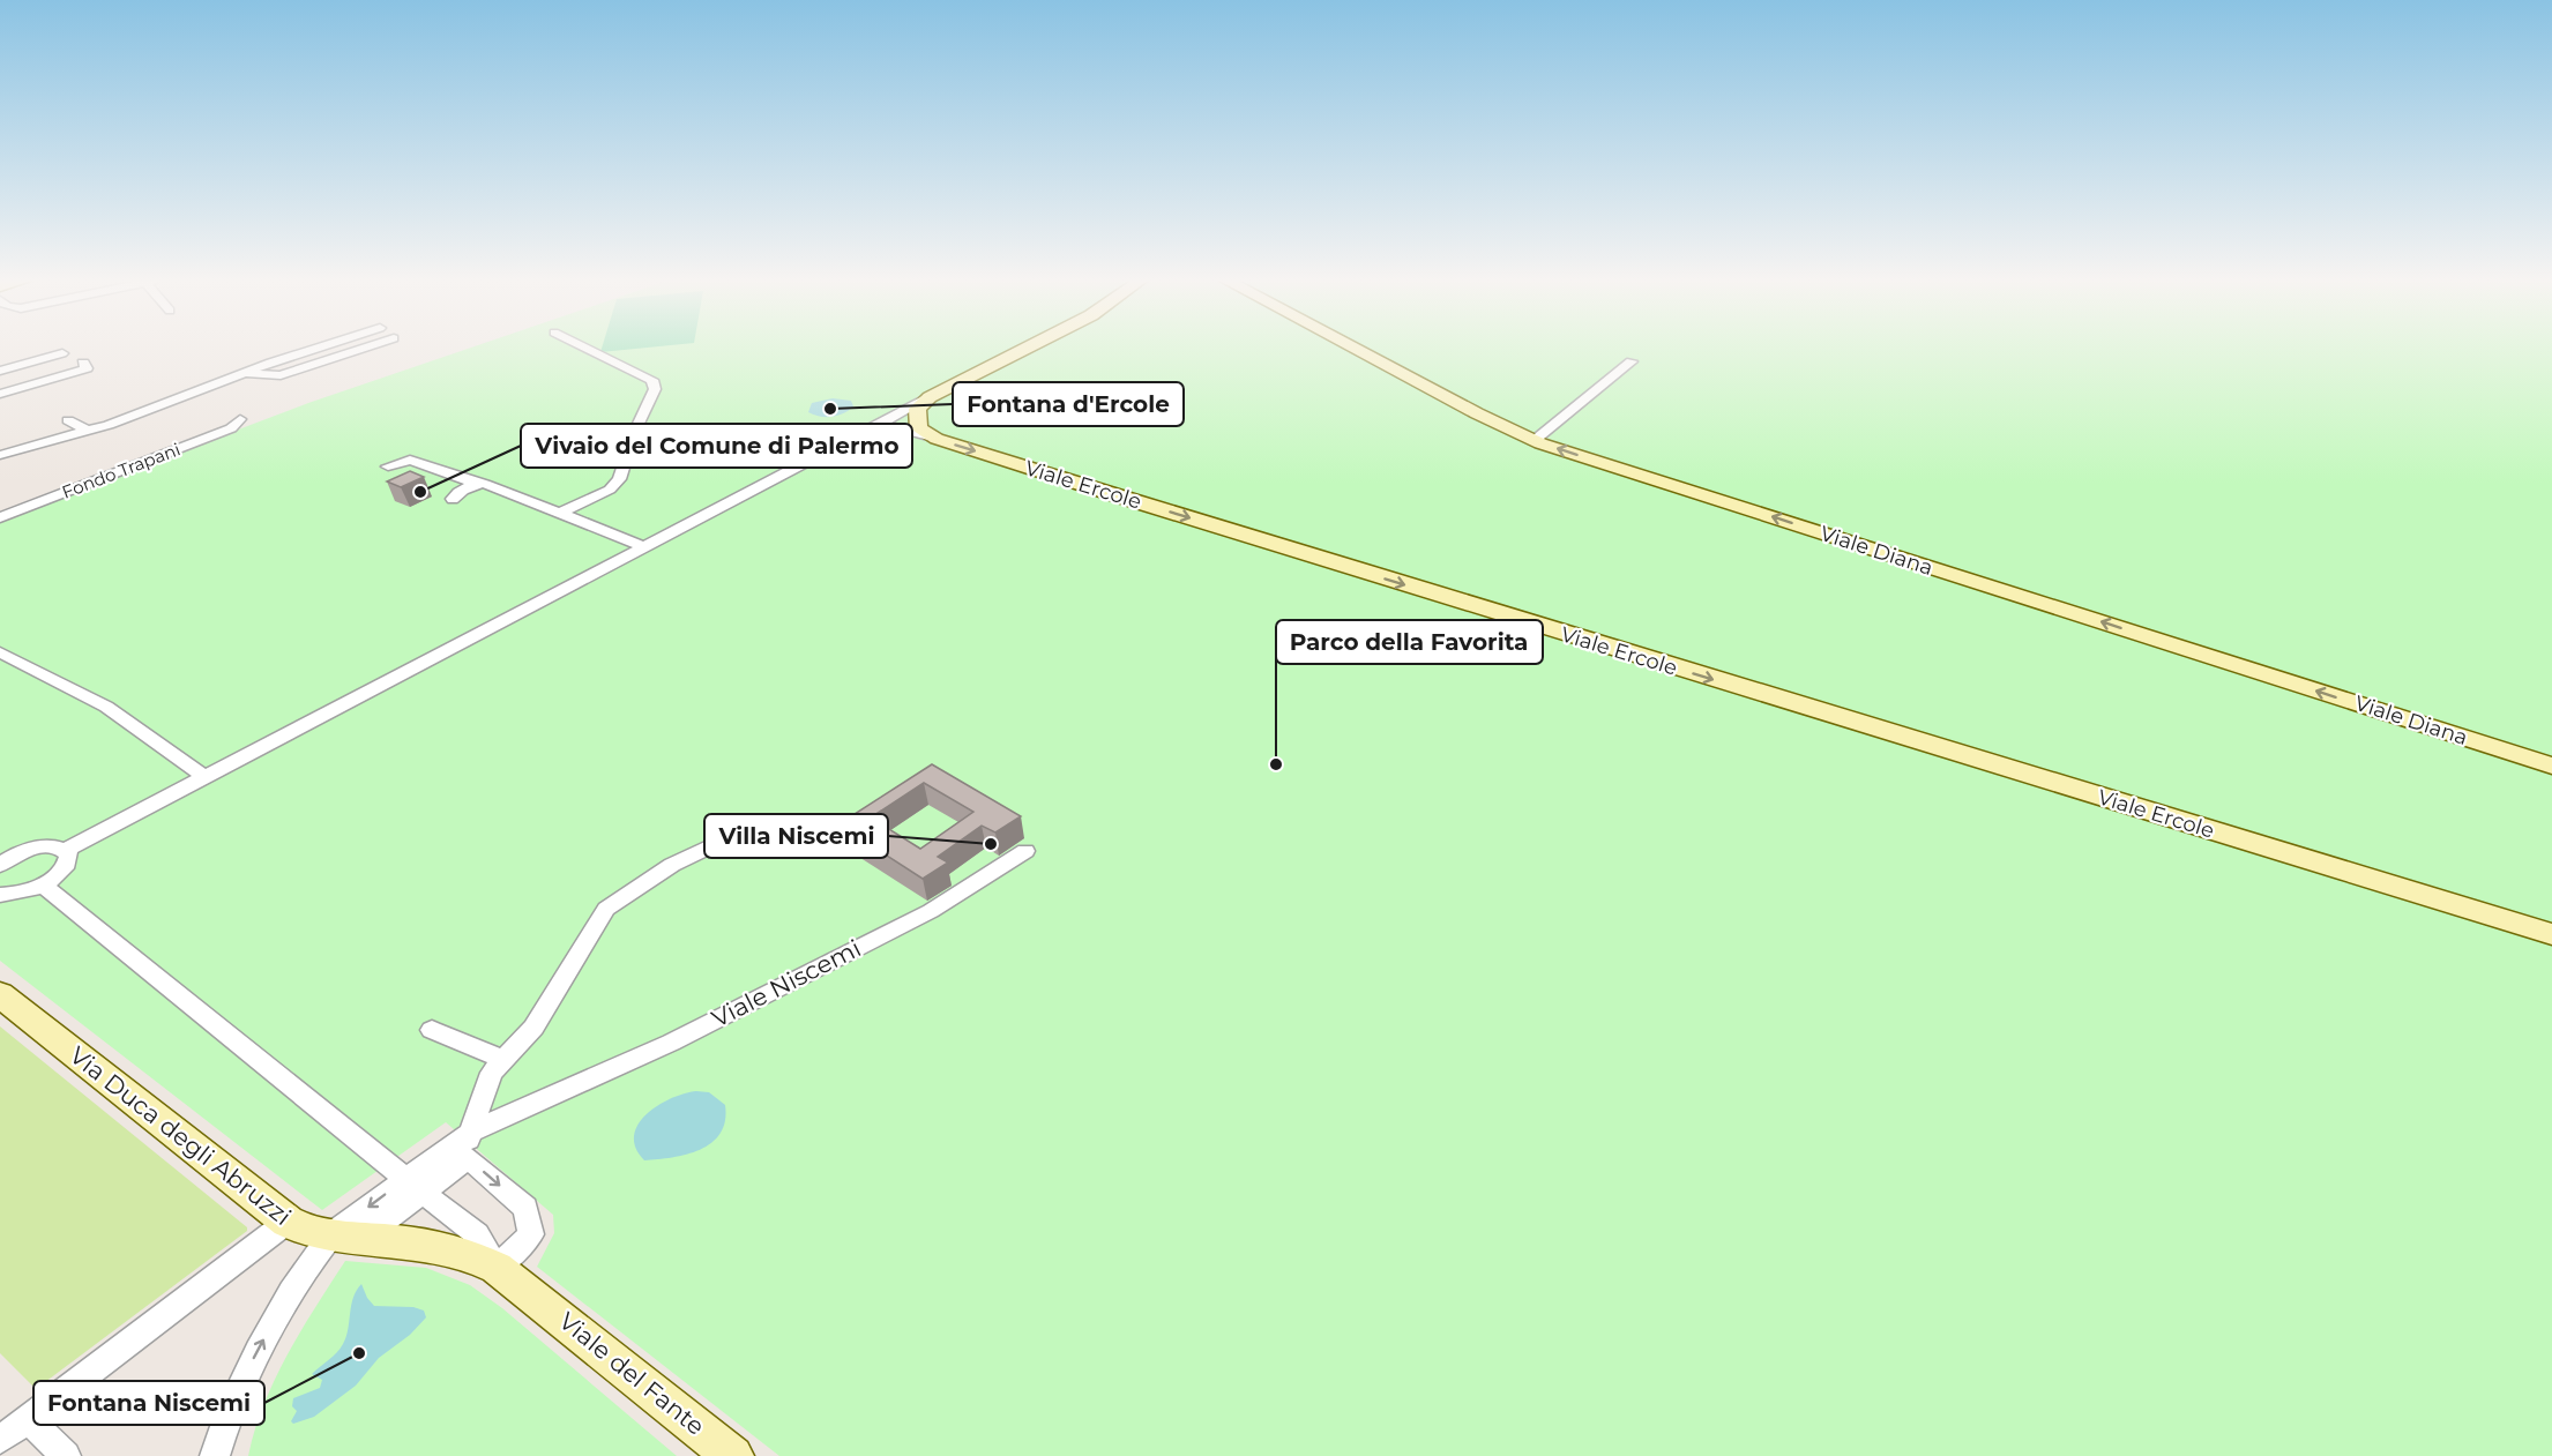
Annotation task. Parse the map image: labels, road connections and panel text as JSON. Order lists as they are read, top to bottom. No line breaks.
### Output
{"streets":{"street":["Fondo Trapani","Viale Ercole","Viale Diana","Viale Niscemi","Via Duca degli Abruzzi","Viale del Fante"]},"crossings":[["Via Duca degli Abruzzi","Viale del Fante"]],"one_way":["Viale Ercole","Viale Diana"],"places":["Fontana d'Ercole","Vivaio del Comune di Palermo","Parco della Favorita","Villa Niscemi","Fontana Niscemi"]}
